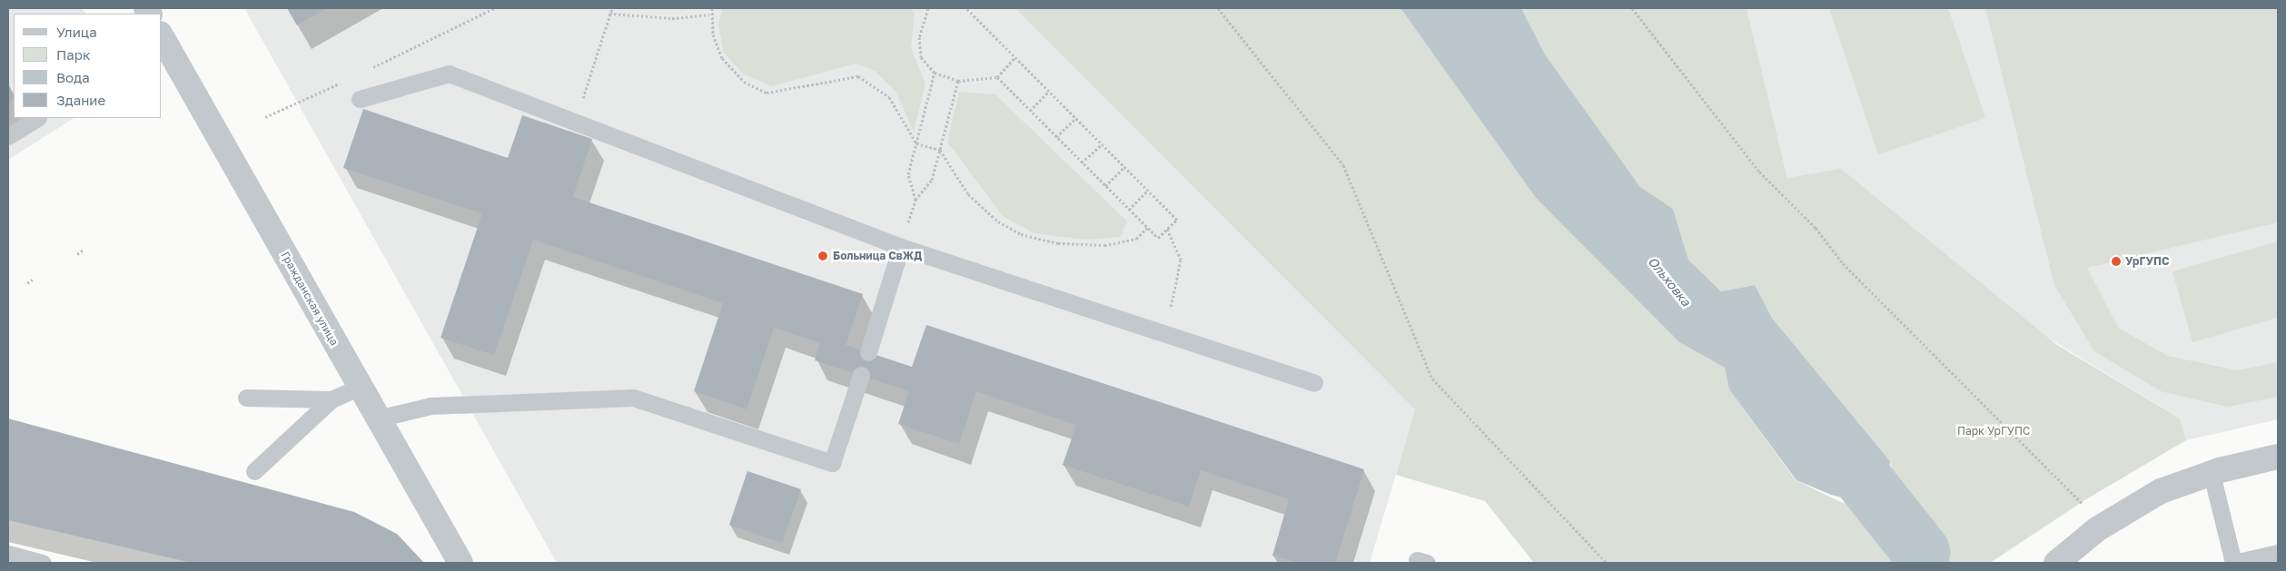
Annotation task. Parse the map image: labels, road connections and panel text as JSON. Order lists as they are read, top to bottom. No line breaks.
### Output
{"streets":{"street":["Гражданская улица"]},"water":["Ольховка"],"parks":["Парк УрГУПС"],"places":["Больница СвЖД","УрГУПС"],"legend":["Улица","Парк","Вода","Здание"]}
